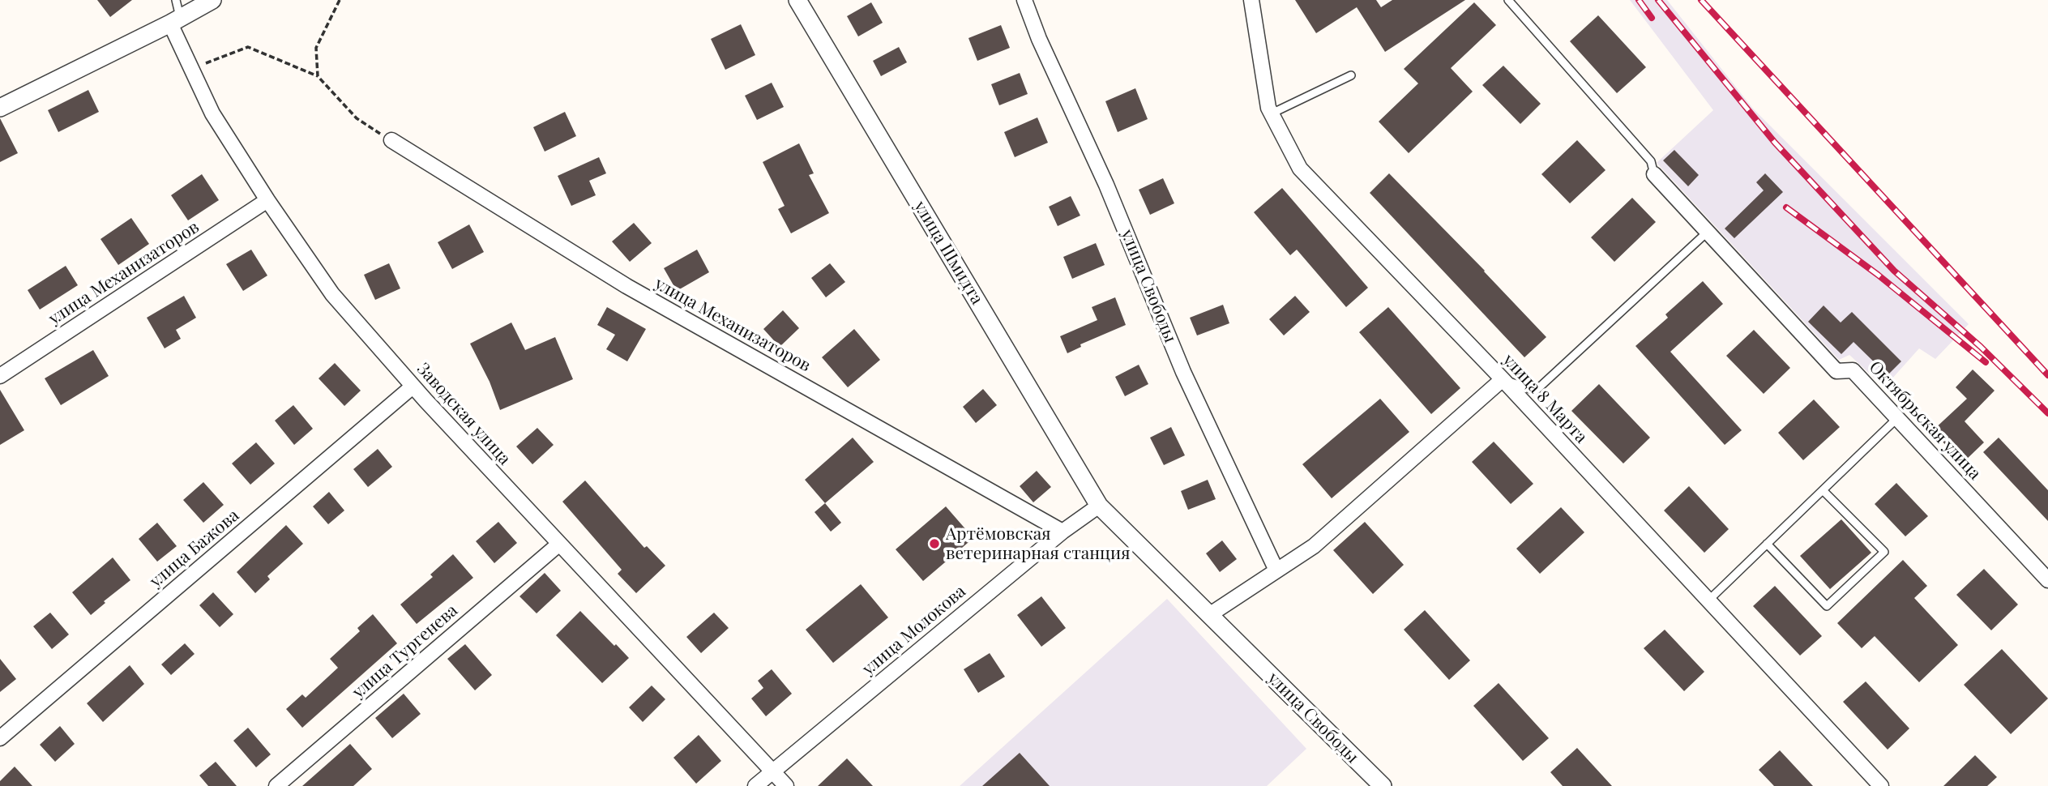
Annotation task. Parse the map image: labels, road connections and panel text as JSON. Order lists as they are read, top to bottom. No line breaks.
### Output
{"streets":{"street":["улица Шмидта","улица Механизаторов","улица Свободы","улица 8 Марта","Заводская улица","Октябрьская улица","улица Бажова","улица Молокова","улица Тургенева"]},"crossings":[["улица Шмидта","улица Свободы"],["улица Шмидта","улица Молокова"],["улица Механизаторов","Заводская улица"],["улица Механизаторов","улица Молокова"],["улица Свободы","улица Молокова"],["Заводская улица","улица Бажова"],["Заводская улица","улица Молокова"],["Заводская улица","улица Тургенева"]],"places":["Артёмовская ветеринарная станция"]}
